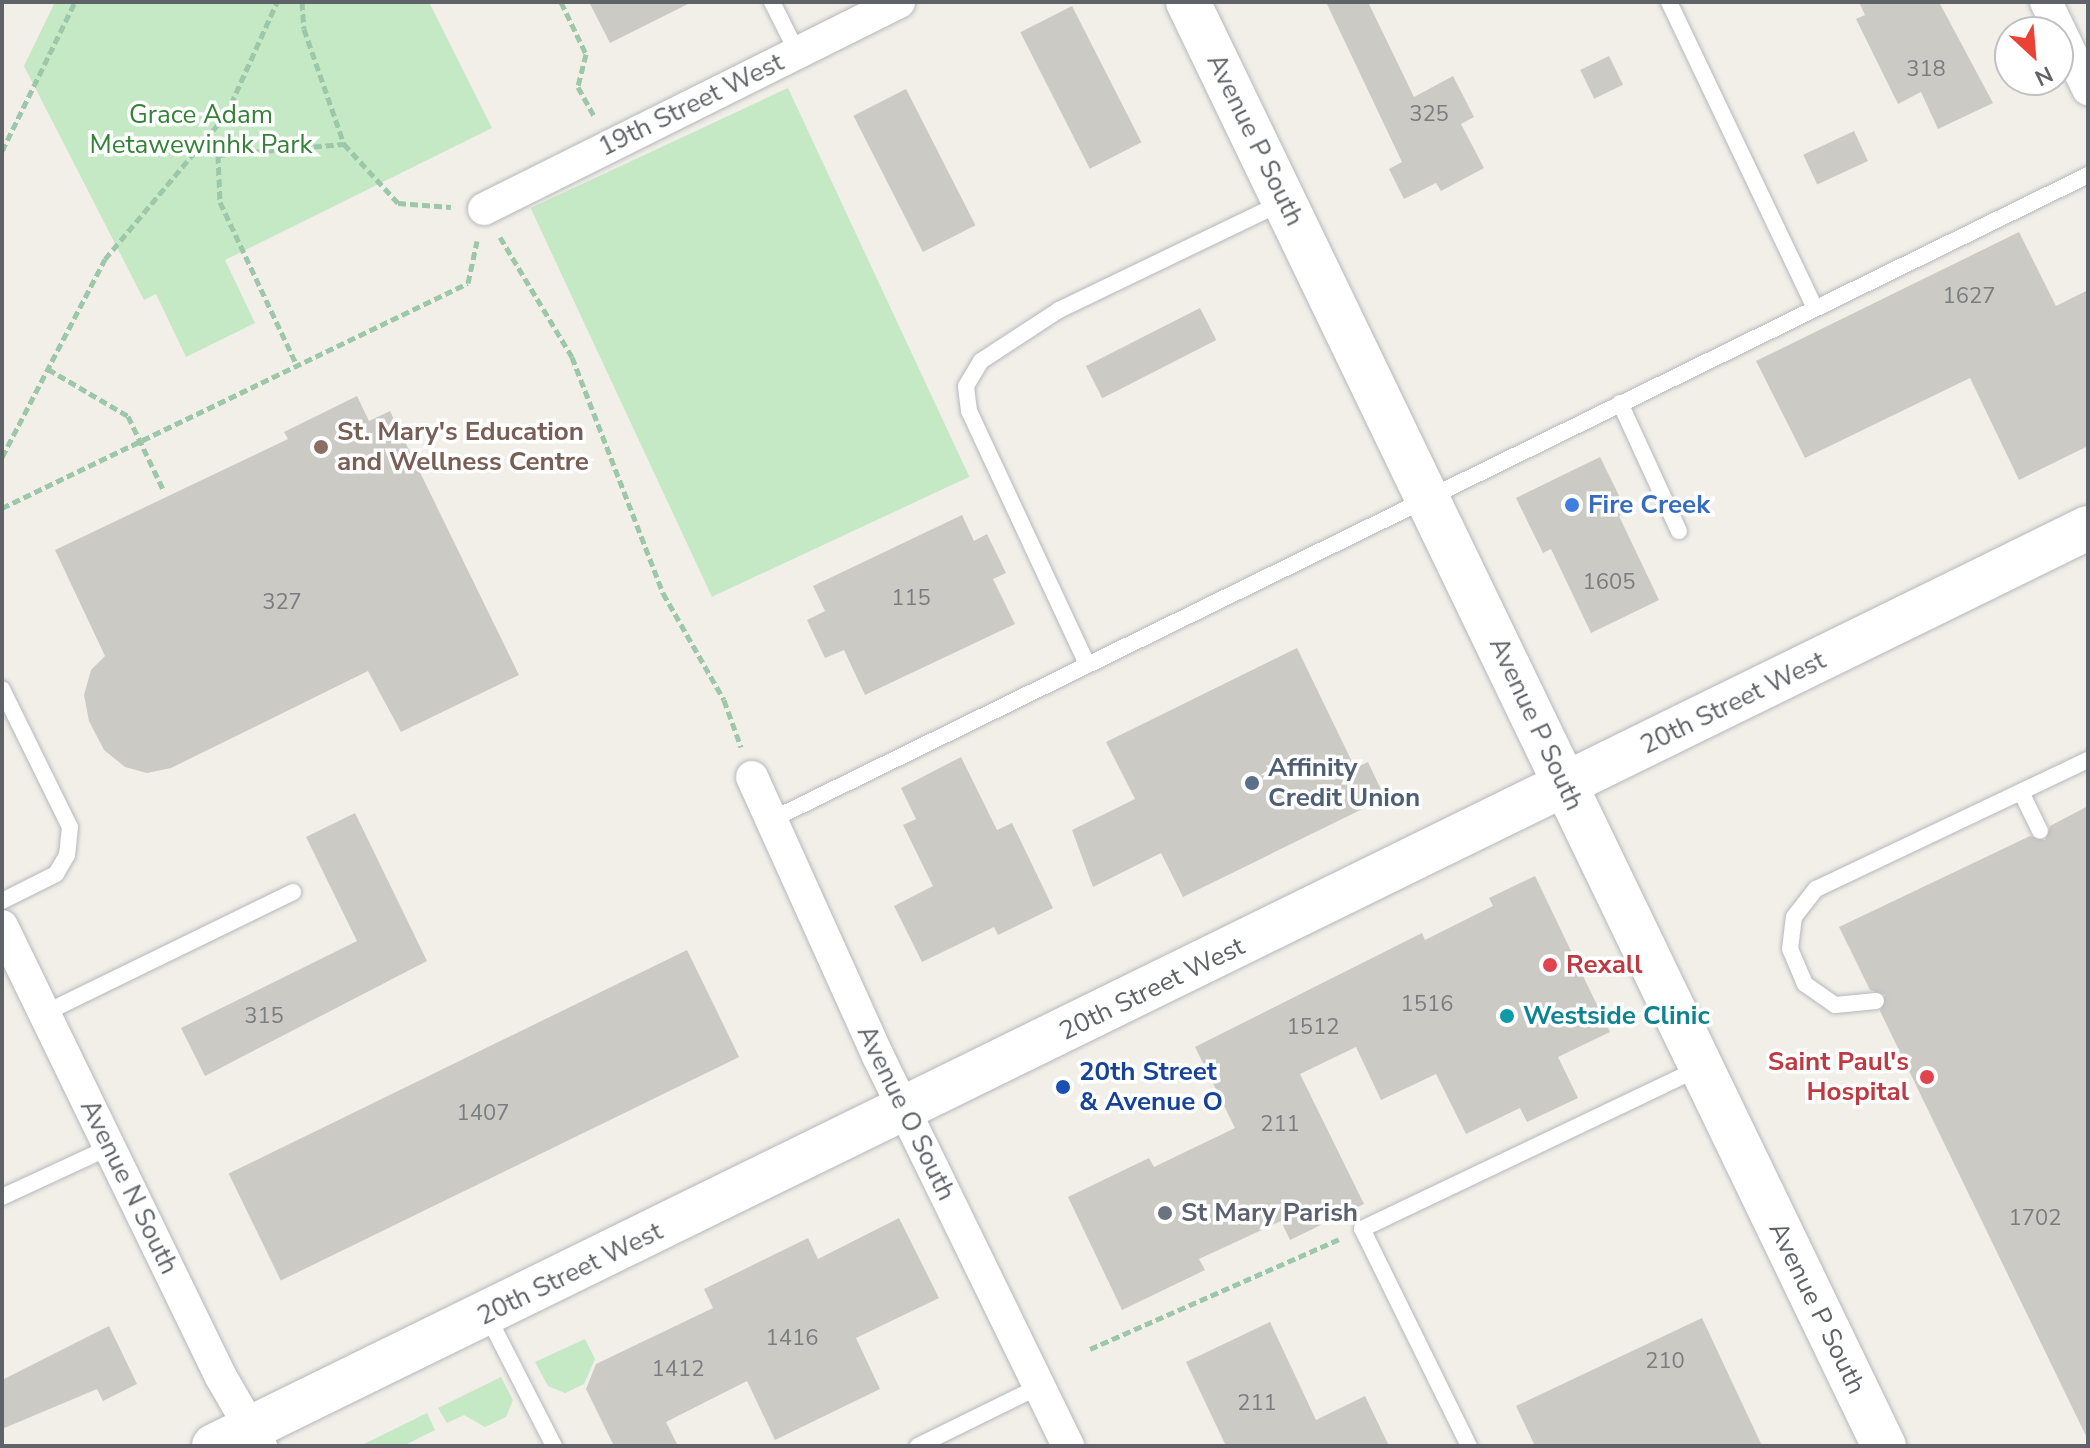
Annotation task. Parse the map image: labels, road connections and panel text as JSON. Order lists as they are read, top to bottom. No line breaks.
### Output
{"streets":{"main road":["Avenue P South","20th Street West"],"street":["19th Street West","Avenue O South","Avenue N South"]},"crossings":[["Avenue P South","20th Street West"],["20th Street West","Avenue O South"],["20th Street West","Avenue N South"]],"parks":["Grace Adam Metawewinhk Park"],"places":["St. Mary's Education and Wellness Centre","Fire Creek","Affinity Credit Union","Rexall","Westside Clinic","Saint Paul's Hospital","20th Street & Avenue O","St Mary Parish"],"house_numbers":["318","325","1627","1605","115","327","1516","315","1512","1407","211","1702","1416","210","1412","211"],"north":"bottom right"}
